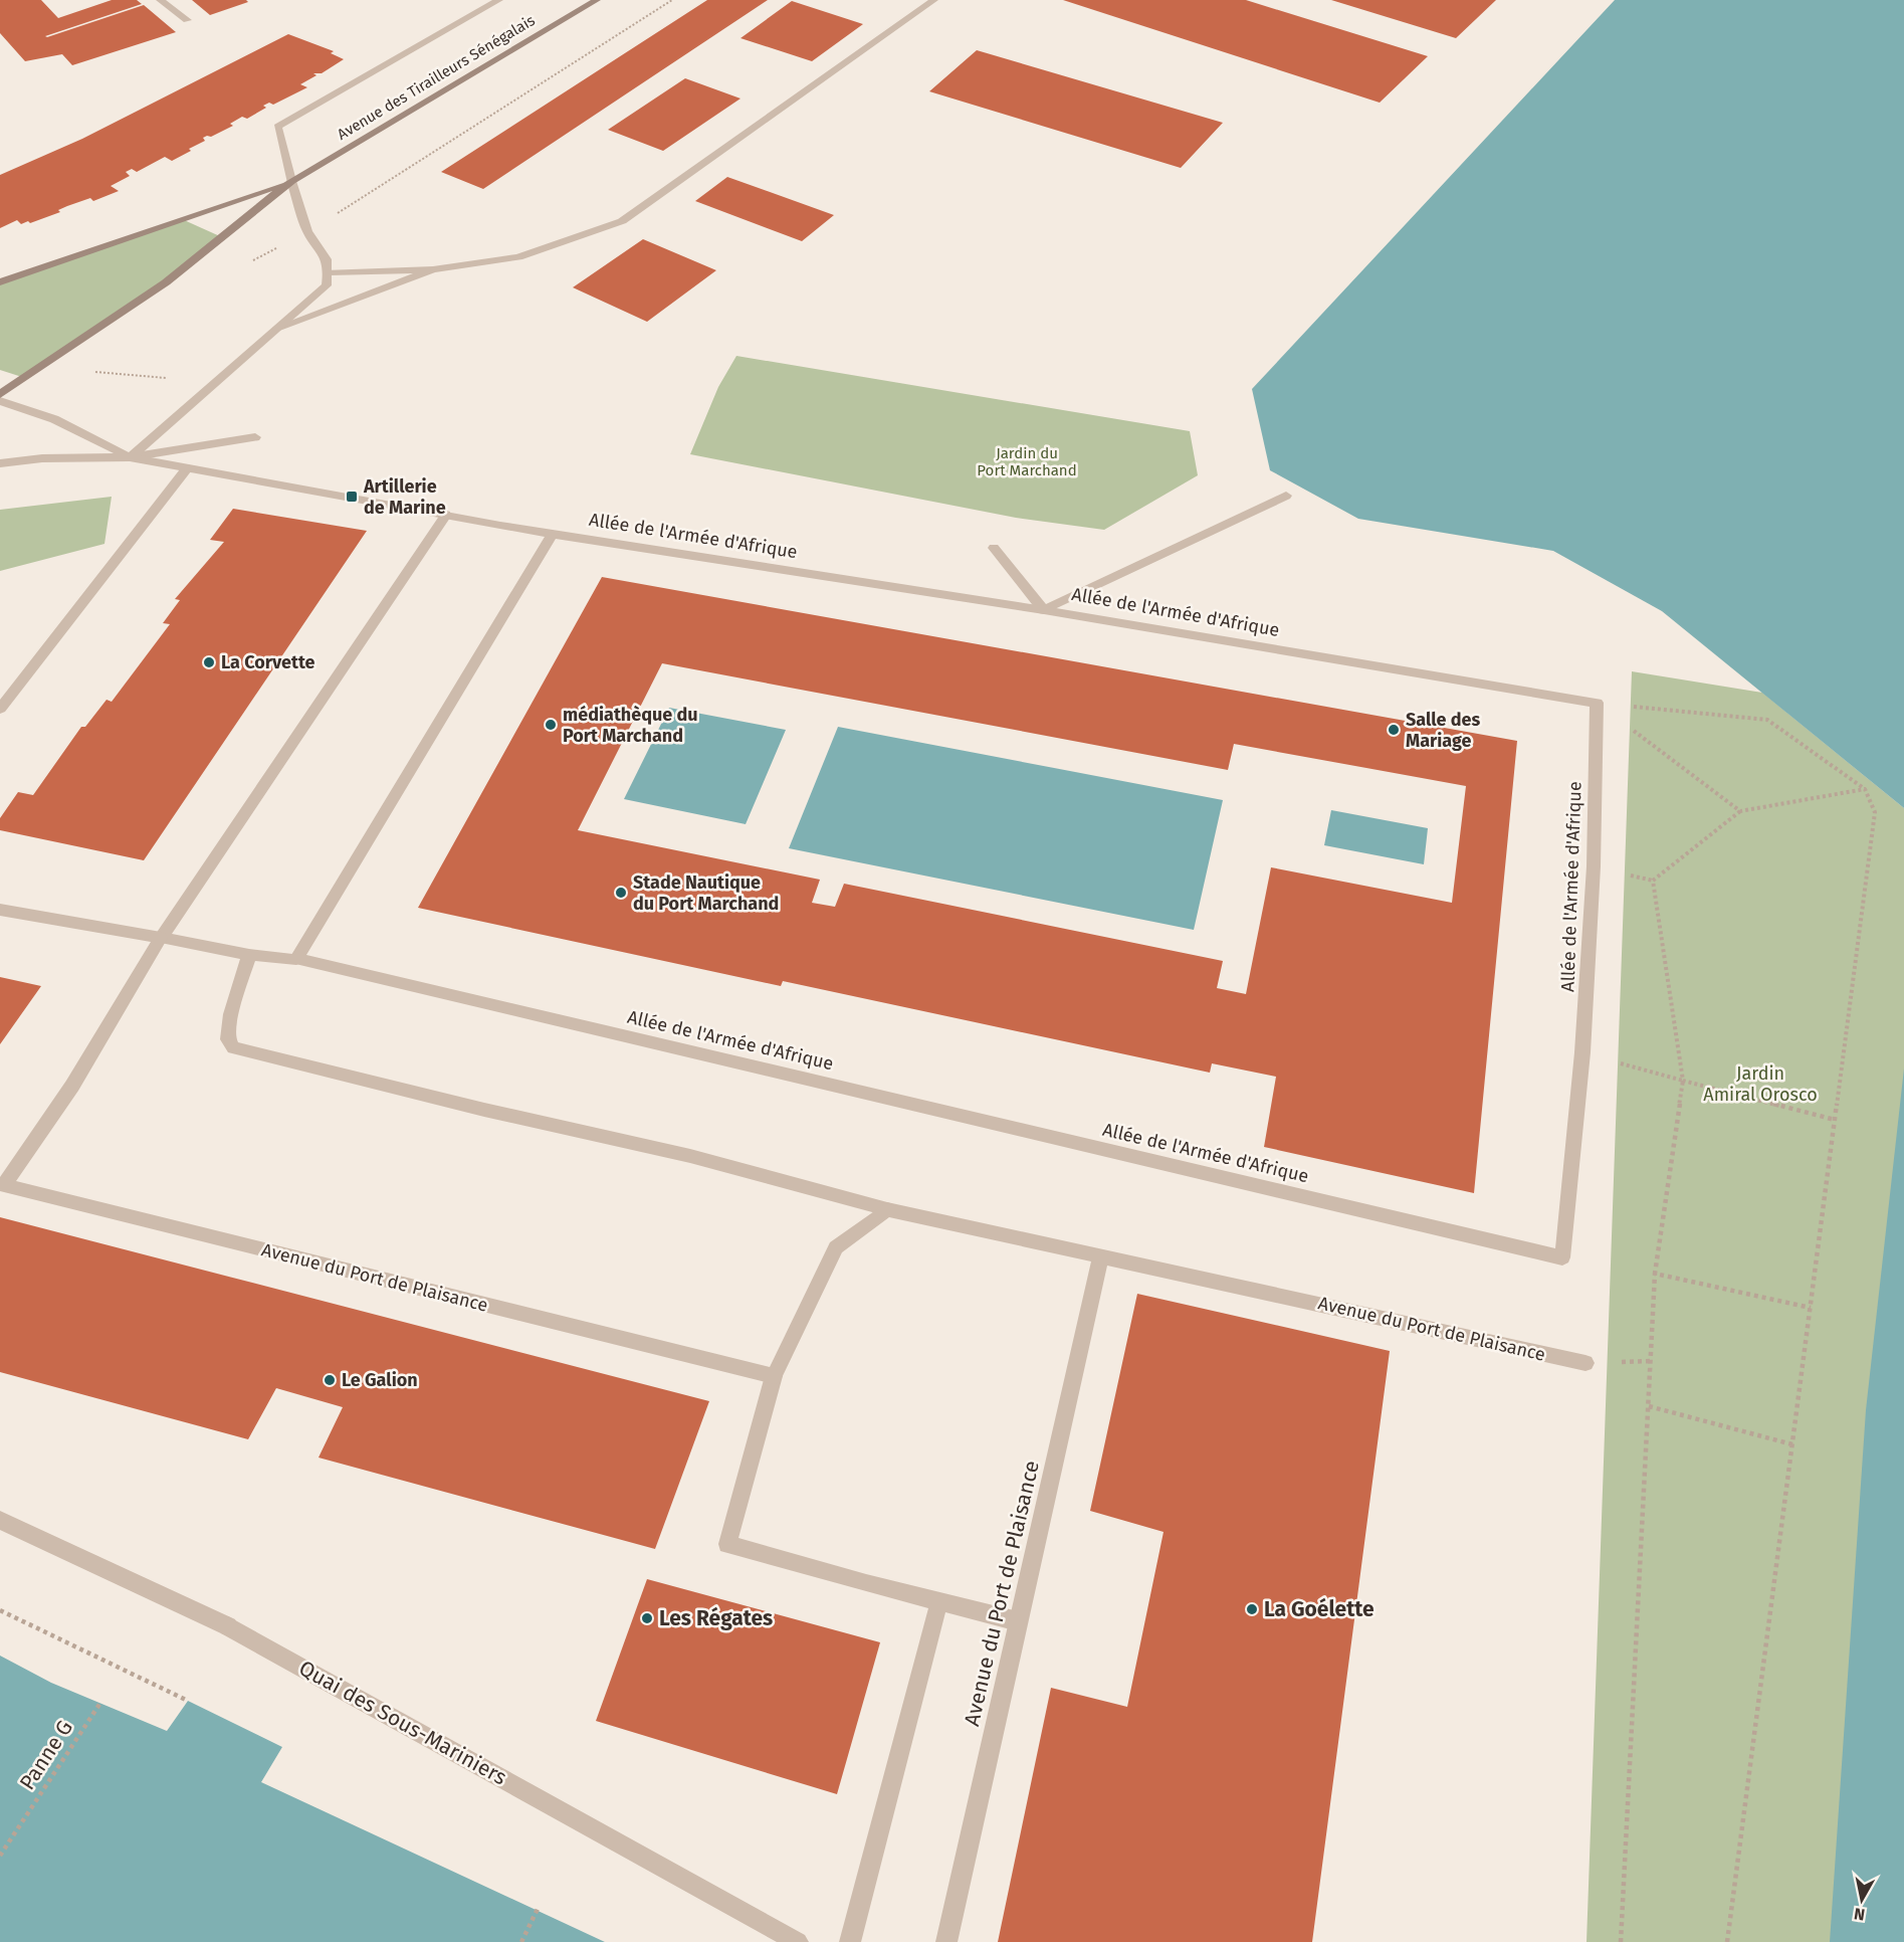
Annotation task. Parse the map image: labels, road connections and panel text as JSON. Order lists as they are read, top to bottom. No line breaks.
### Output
{"streets":{"main road":["Avenue des Tirailleurs Sénégalais"],"street":["Allée de l'Armée d'Afrique","Avenue du Port de Plaisance","Quai des Sous-Mariniers"],"path":["Panne G"]},"crossings":[["Allée de l'Armée d'Afrique","Avenue du Port de Plaisance"]],"parks":["Jardin du Port Marchand","Jardin Amiral Orosco"],"places":{"transit":["Artillerie de Marine"],"other":["La Corvette","médiathèque du Port Marchand","Salle des Mariage","Stade Nautique du Port Marchand","Le Galion","La Goélette","Les Régates"]},"north":"bottom"}
